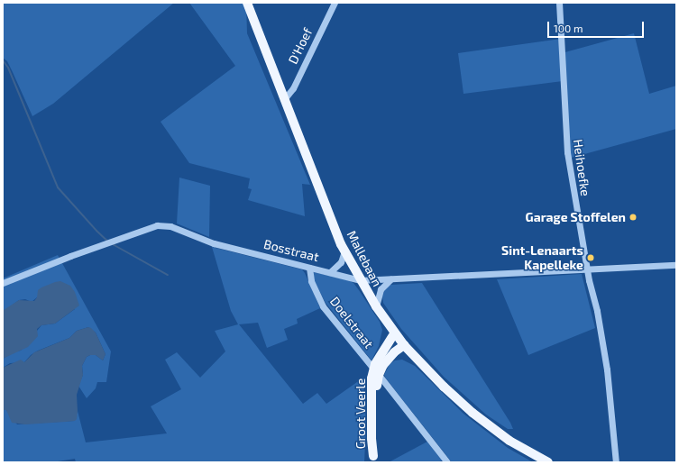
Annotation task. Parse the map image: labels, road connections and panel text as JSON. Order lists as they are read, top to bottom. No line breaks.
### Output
{"streets":{"main road":["Mallebaan","Groot Veerle"],"street":["D'Hoef","Heihoefke","Bosstraat","Doelstraat"]},"crossings":[["D'Hoef","Mallebaan"],["Heihoefke","Bosstraat"],["Bosstraat","Mallebaan"],["Bosstraat","Doelstraat"],["Mallebaan","Groot Veerle"],["Doelstraat","Groot Veerle"]],"places":["Garage Stoffelen","Sint-Lenaarts Kapelleke"],"scale_bar":"100 m"}
